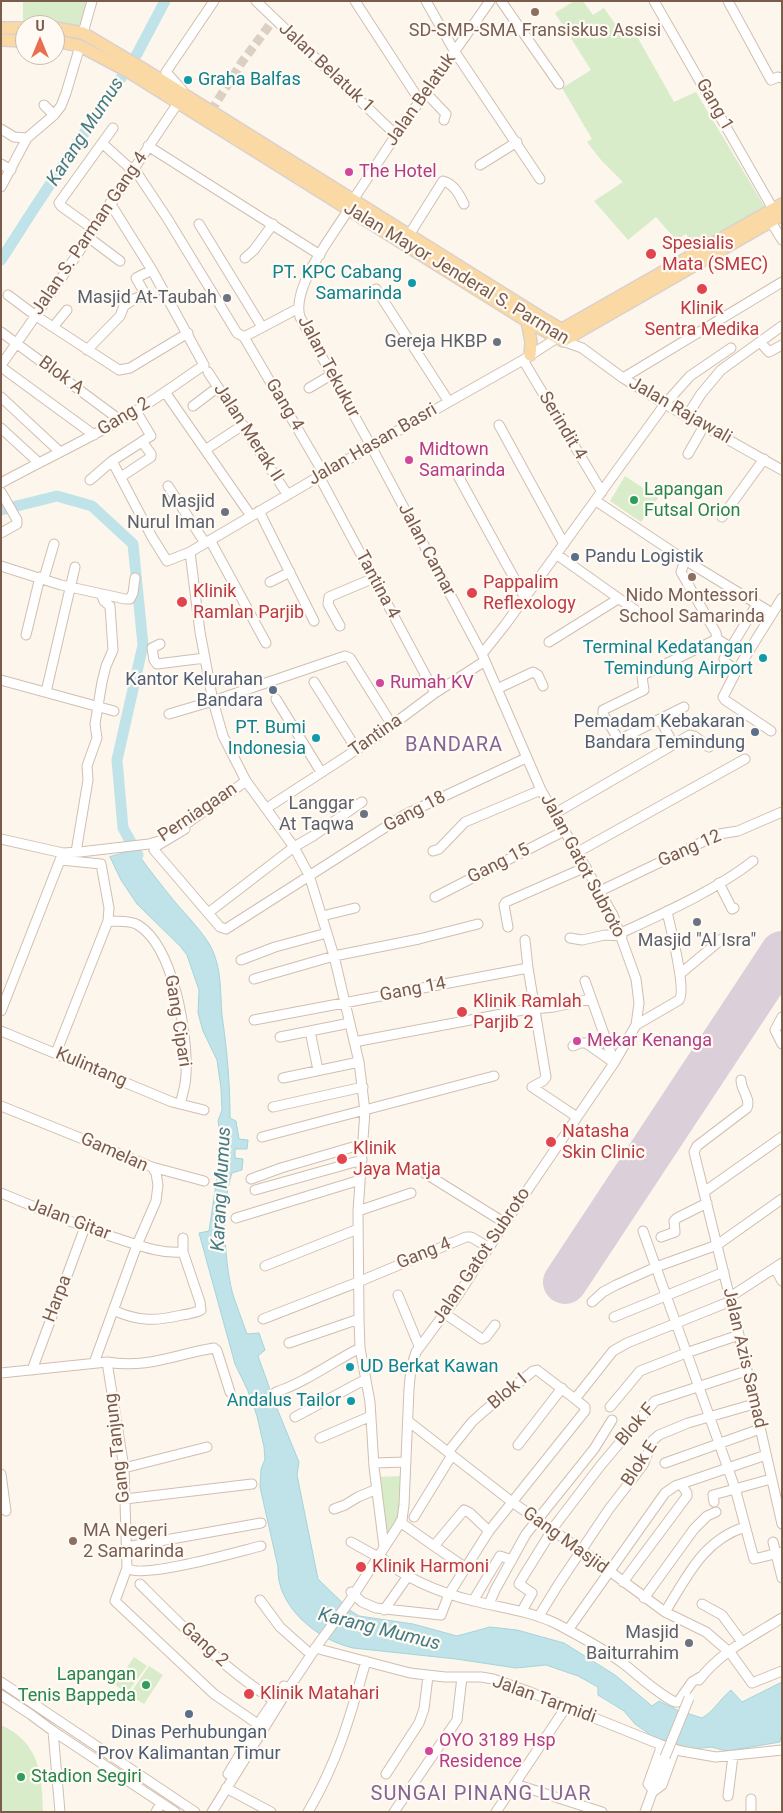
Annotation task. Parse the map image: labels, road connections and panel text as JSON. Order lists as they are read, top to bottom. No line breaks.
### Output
{"streets":{"main road":["Jalan Mayor Jenderal S. Parman"],"street":["Jalan Belatuk 1","Jalan Belatuk","Gang 1","Jalan S. Parman Gang 4","Jalan Tekukur","Blok A","Gang 4","Jalan Rajawali","Gang 2","Serindit 4","Jalan Merak II","Jalan Hasan Basri","Jalan Camar","Tantina 4","Tantina","Gang 18","Perniagaan","Gang 12","Gang 15","Jalan Gatot Subroto","Gang 14","Gang Cipari","Kulintang","Gamelan","Jalan Gitar","Harpa","Jalan Azis Samad","Blok I","Blok F","Gang Tanjung","Blok E","Gang Masjid","Jalan Tarmidi"]},"crossings":[["Jalan Belatuk 1","Jalan Belatuk"],["Jalan Belatuk","Jalan Mayor Jenderal S. Parman"],["Jalan Belatuk","Jalan Tekukur"],["Jalan S. Parman Gang 4","Jalan Mayor Jenderal S. Parman"],["Jalan S. Parman Gang 4","Blok A"],["Jalan S. Parman Gang 4","Gang 4"],["Jalan Mayor Jenderal S. Parman","Jalan Tekukur"],["Jalan Mayor Jenderal S. Parman","Jalan Rajawali"],["Jalan Mayor Jenderal S. Parman","Jalan Hasan Basri"],["Jalan Tekukur","Jalan Hasan Basri"],["Jalan Tekukur","Jalan Camar"],["Blok A","Gang 2"],["Gang 4","Jalan Hasan Basri"],["Gang 4","Tantina 4"],["Gang 4","Jalan Gatot Subroto"],["Gang 2","Jalan Hasan Basri"],["Serindit 4","Jalan Hasan Basri"],["Jalan Merak II","Jalan Hasan Basri"],["Jalan Hasan Basri","Jalan Camar"],["Jalan Hasan Basri","Tantina 4"],["Jalan Camar","Tantina"],["Jalan Camar","Jalan Gatot Subroto"],["Tantina 4","Tantina"],["Tantina","Jalan Gatot Subroto"],["Gang 18","Jalan Gatot Subroto"],["Gang 12","Jalan Gatot Subroto"],["Gang 15","Jalan Gatot Subroto"],["Jalan Gatot Subroto","Gang Masjid"],["Jalan Gatot Subroto","Jalan Tarmidi"],["Gang Cipari","Kulintang"],["Gamelan","Jalan Gitar"],["Gamelan","Gang Tanjung"],["Jalan Gitar","Harpa"],["Jalan Azis Samad","Blok F"],["Jalan Azis Samad","Blok E"],["Blok I","Gang Masjid"],["Blok F","Gang Masjid"],["Blok E","Gang Masjid"]],"districts":["BANDARA","SUNGAI PINANG LUAR"],"water":["Karang Mumus"],"places":["SD-SMP-SMA Fransiskus Assisi","Graha Balfas","The Hotel","Spesialis Mata (SMEC)","PT. KPC Cabang Samarinda","Klinik Sentra Medika","Masjid At-Taubah","Gereja HKBP","Midtown Samarinda","Lapangan Futsal Orion","Masjid Nurul Iman","Pandu Logistik","Nido Montessori School Samarinda","Pappalim Reflexology","Klinik Ramlan Parjib","Terminal Kedatangan Temindung Airport","Rumah KV","Kantor Kelurahan Bandara","Pemadam Kebakaran Bandara Temindung","PT. Bumi Indonesia","Langgar At Taqwa","Masjid \"Al Isra\"","Klinik Ramlah Parjib 2","Mekar Kenanga","Natasha Skin Clinic","Klinik Jaya Matja","UD Berkat Kawan","Andalus Tailor","MA Negeri 2 Samarinda","Klinik Harmoni","Masjid Baiturrahim","Lapangan Tenis Bappeda","Klinik Matahari","Dinas Perhubungan Prov Kalimantan Timur","OYO 3189 Hsp Residence","Stadion Segiri"],"north":"top"}
